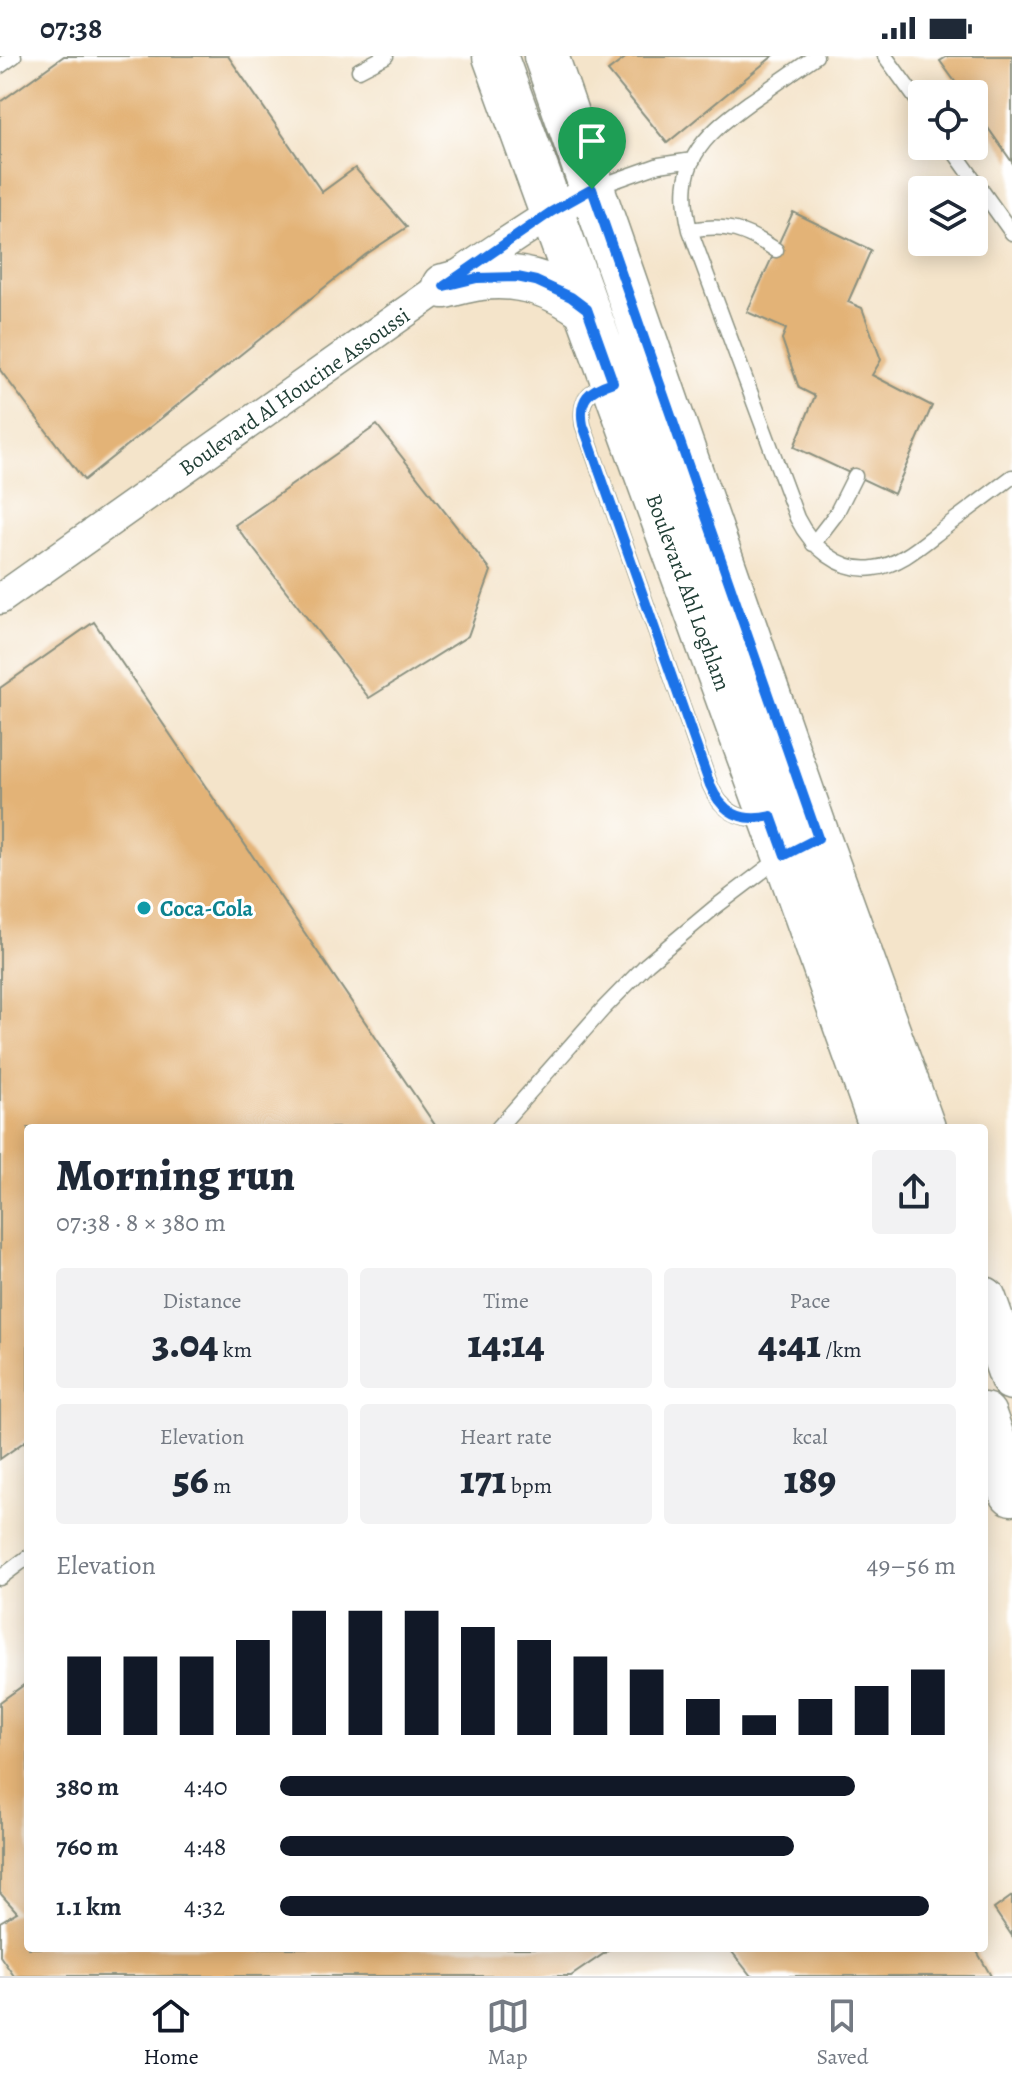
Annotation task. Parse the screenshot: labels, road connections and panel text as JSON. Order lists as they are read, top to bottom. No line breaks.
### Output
{"streets":{"main road":["Boulevard Ahl Loghlam"],"street":["Boulevard Al Houcine Assoussi"]},"crossings":[["Boulevard Al Houcine Assoussi","Boulevard Ahl Loghlam"]],"places":["Coca-Cola"],"page":{"status":"07:38","heading":["Morning run","07:38 · 8 × 380 m"],"stats":[["Distance","3.04 km"],["Time","14:14"],["Pace","4:41 /km"],["Elevation","56 m"],["Heart rate","171 bpm"],["kcal","189"]],"chart":["Elevation","49–56 m"],"list":[{"name":"380 m","note":"4:40"},{"name":"760 m","note":"4:48"},{"name":"1.1 km","note":"4:32"}],"tabs":["Home","Map","Saved"]}}
